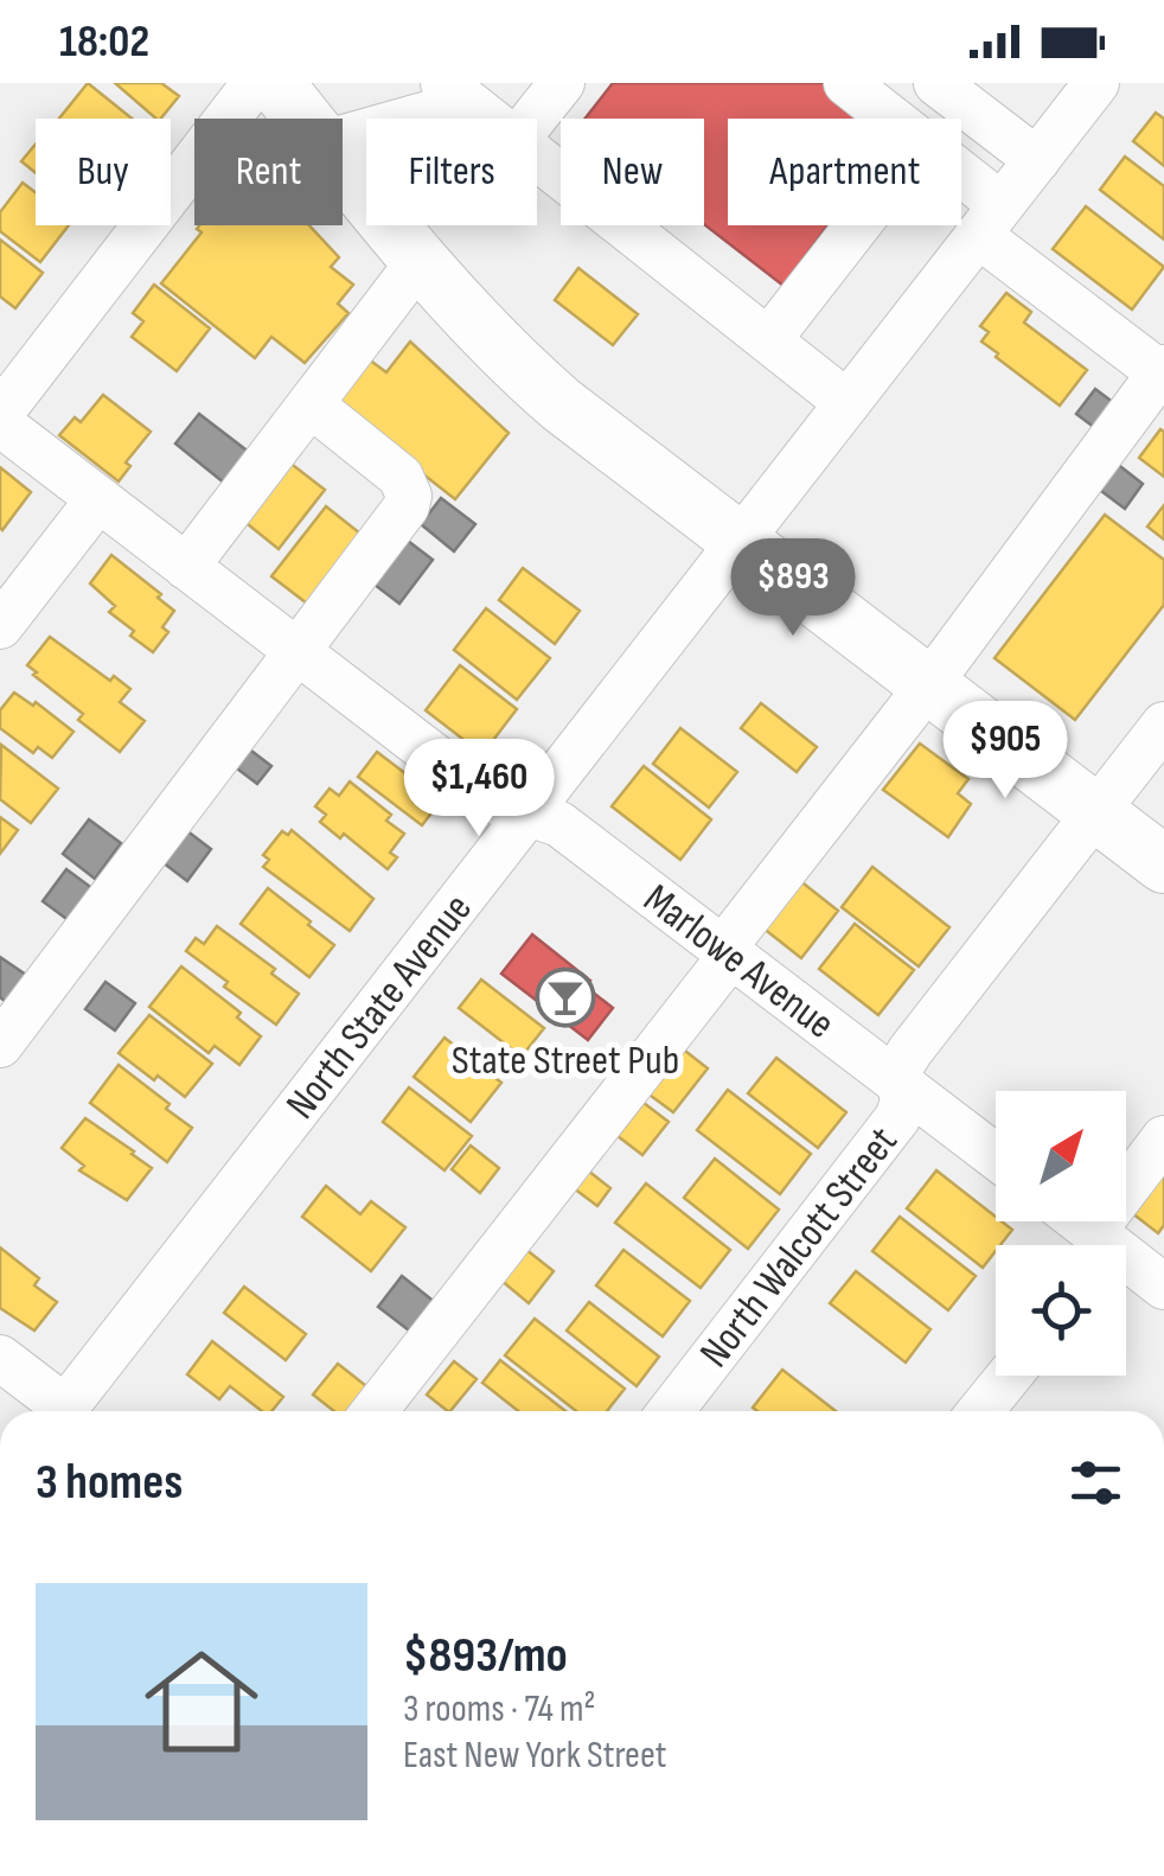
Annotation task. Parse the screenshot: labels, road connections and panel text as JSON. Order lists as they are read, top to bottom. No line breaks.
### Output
{"streets":{"street":["Marlowe Avenue","North State Avenue","North Walcott Street"]},"crossings":[["Marlowe Avenue","North State Avenue"],["Marlowe Avenue","North Walcott Street"]],"places":{"bar":["State Street Pub"]},"north":"top right","page":{"status":"18:02","chip":["Buy","Rent","Filters","New","Apartment"],"price":["$893","$905","$1,460"],"heading":"3 homes","list":[{"name":"$893/mo","note":"3 rooms · 74 m² · East New York Street"}]}}
